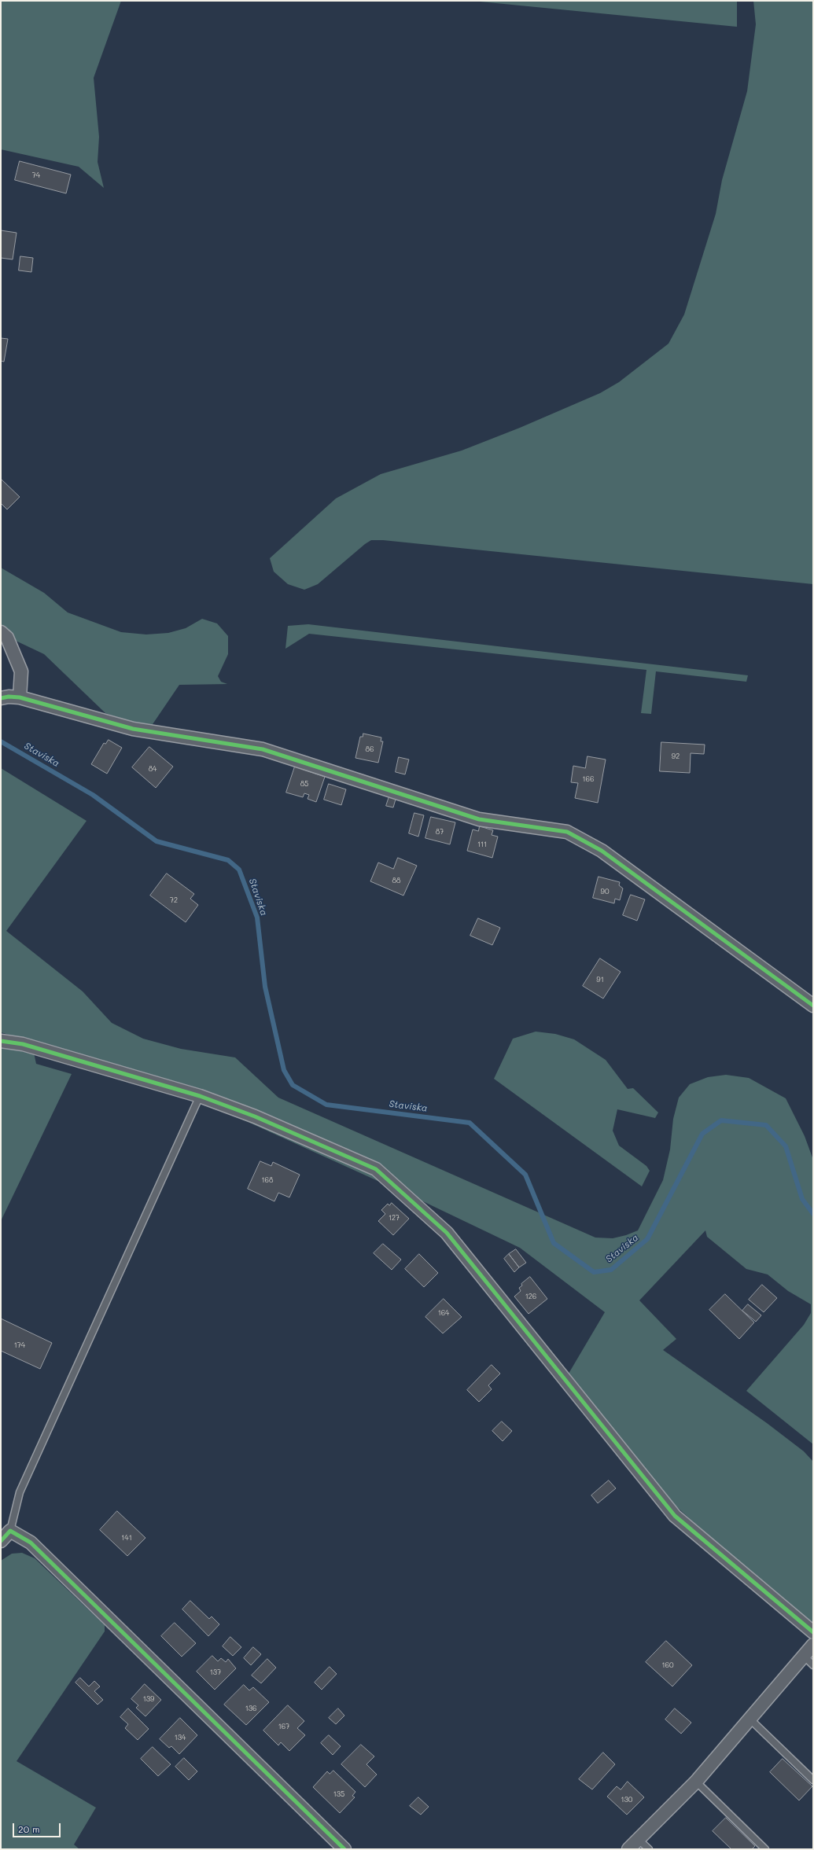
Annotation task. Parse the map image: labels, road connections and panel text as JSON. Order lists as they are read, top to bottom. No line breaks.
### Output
{"water":["Staviska"],"house_numbers":["74","86","92","84","166","85","87","111","88","90","72","91","168","127","126","164","174","141","160","137","139","136","167","134","135","130"],"scale_bar":"20 m"}
